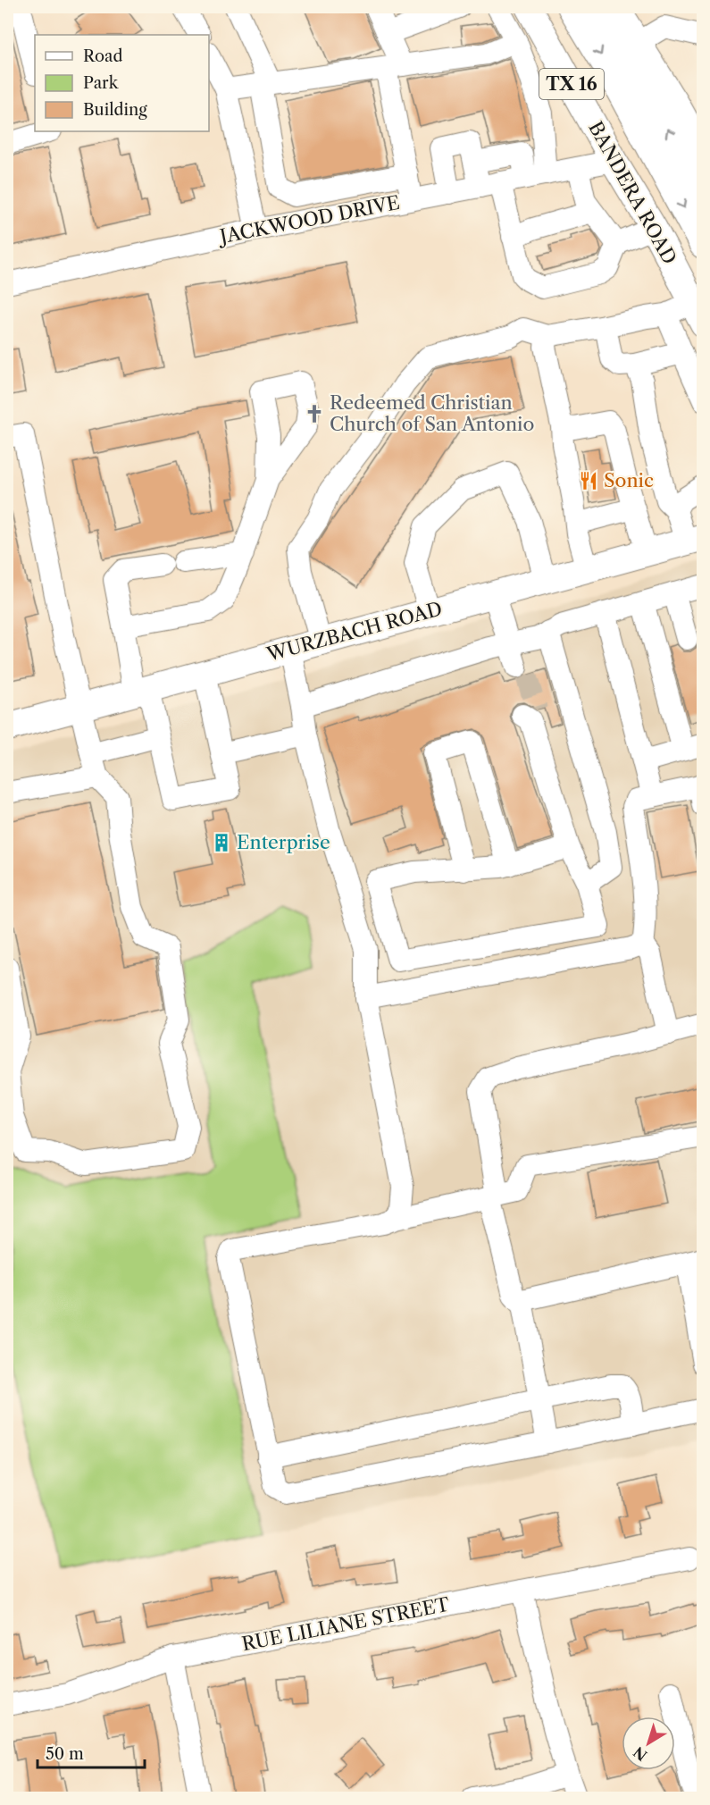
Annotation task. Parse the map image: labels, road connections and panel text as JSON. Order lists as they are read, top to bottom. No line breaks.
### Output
{"streets":{"main road":["TX 16","BANDERA ROAD","WURZBACH ROAD"],"street":["JACKWOOD DRIVE","RUE LILIANE STREET"]},"crossings":[["BANDERA ROAD","JACKWOOD DRIVE"]],"places":{"church":["Redeemed Christian Church of San Antonio"],"restaurant":["Sonic"],"building":["Enterprise"]},"legend":["Road","Park","Building"],"scale_bar":"50 m","north":"bottom left"}
